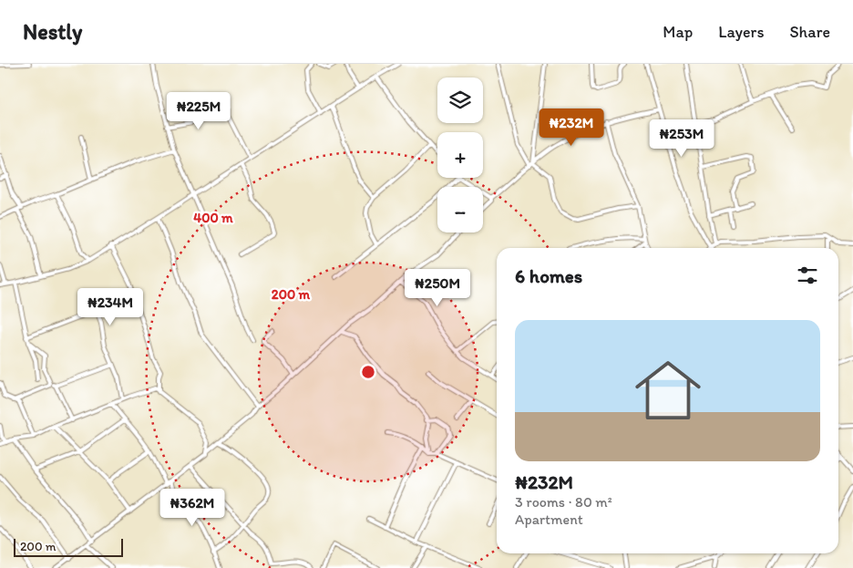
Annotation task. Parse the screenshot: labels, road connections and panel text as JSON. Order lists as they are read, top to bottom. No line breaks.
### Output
{"scale_bar":"200 m","page":{"header":"Nestly","nav":["Map","Layers","Share"],"map_buttons":["+","−"],"price":["₦225M","₦232M","₦253M","₦250M","₦234M","₦362M"],"heading":"6 homes","list":[{"name":"₦232M","note":"3 rooms · 80 m² · Apartment"}],"scale":"200 m"},"rings":["400 m","200 m"]}
